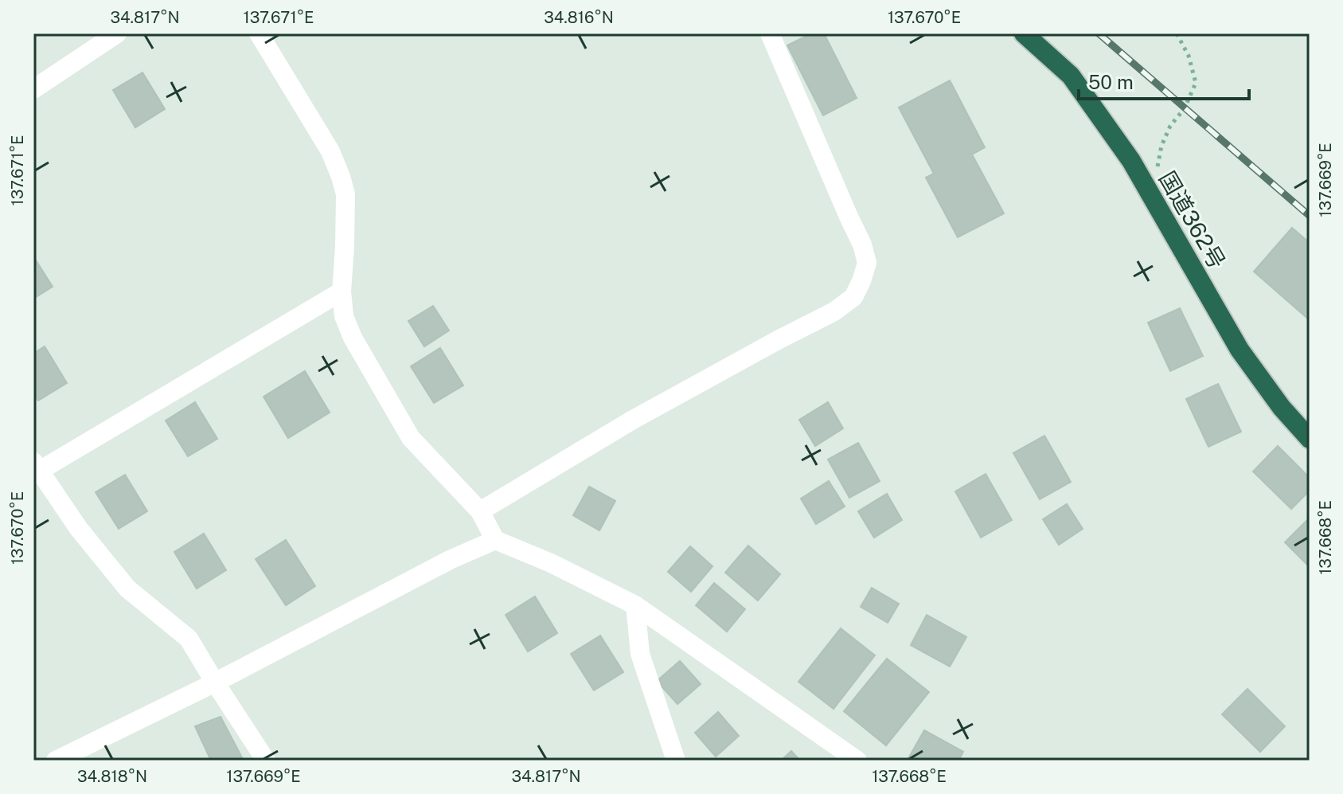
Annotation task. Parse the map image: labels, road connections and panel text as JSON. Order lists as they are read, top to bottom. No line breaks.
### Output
{"streets":{"highway":["国道362号"]},"scale_bar":"50 m","coordinates":["34.817°N","137.671°E","34.816°N","137.670°E","137.669°E","137.668°E","34.818°N"]}
